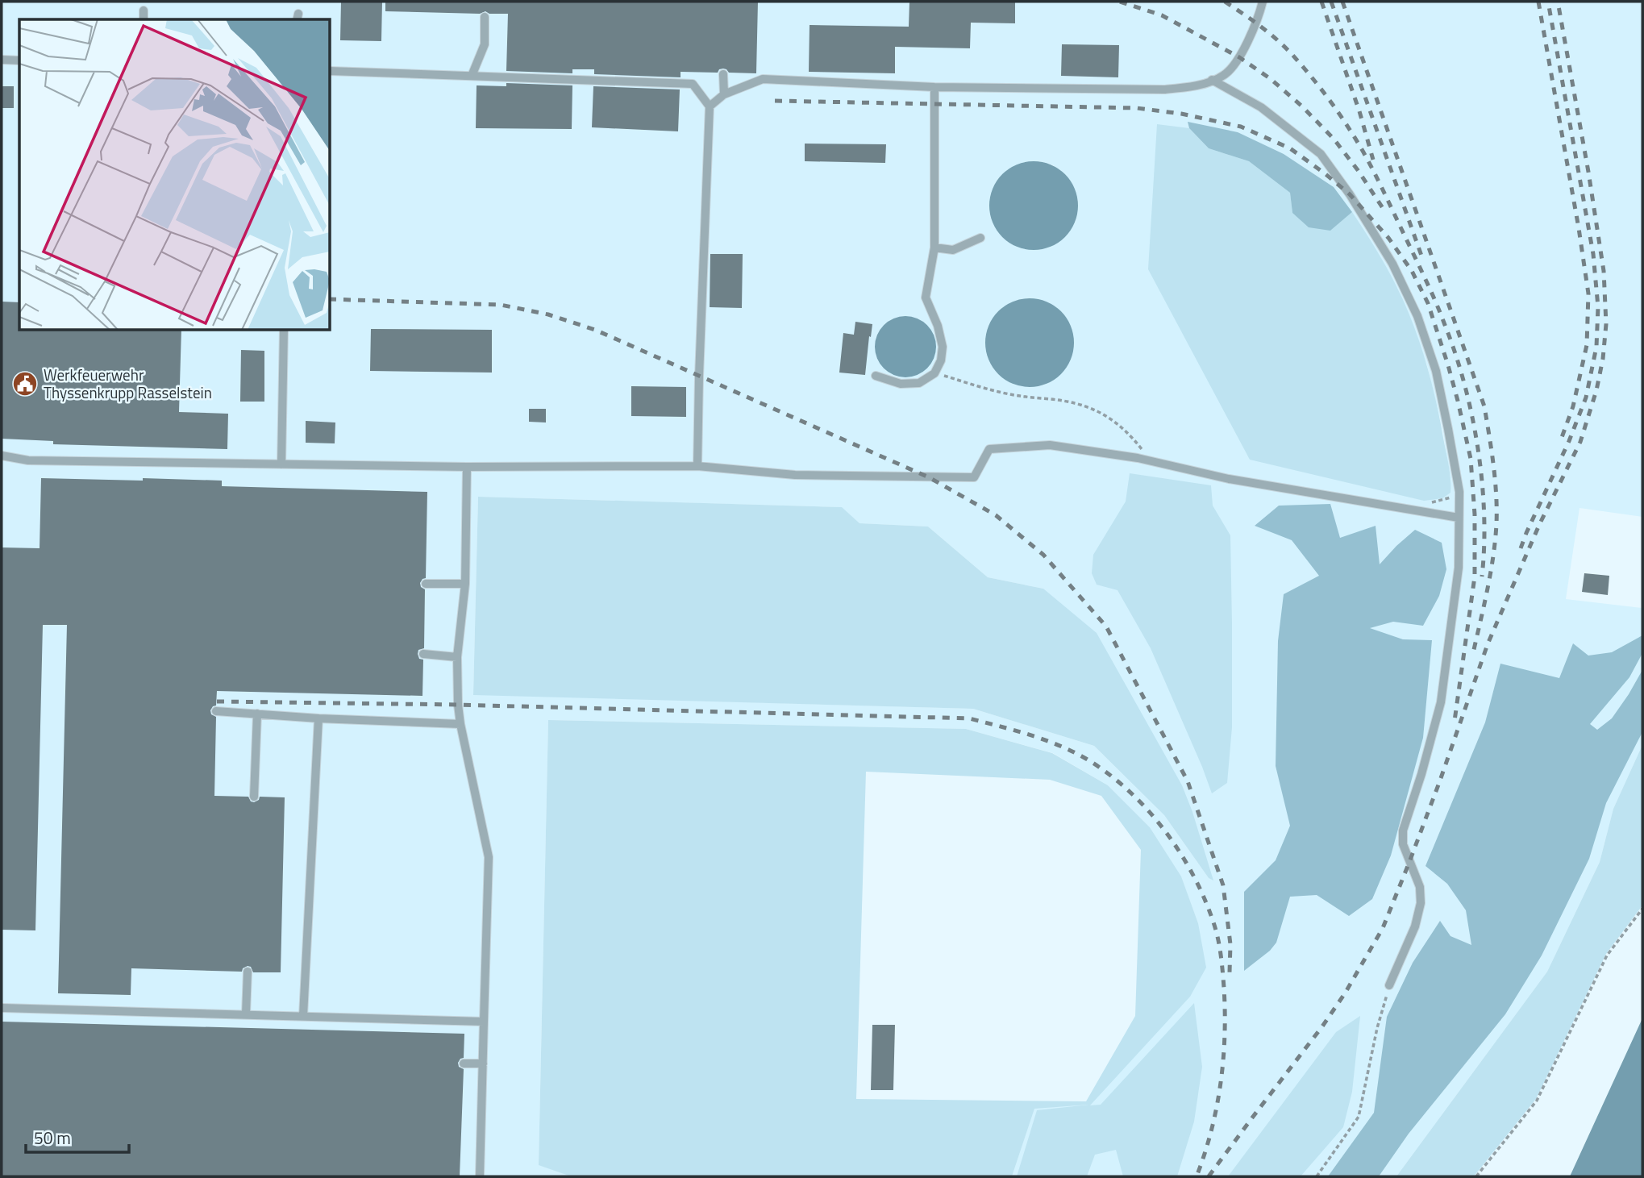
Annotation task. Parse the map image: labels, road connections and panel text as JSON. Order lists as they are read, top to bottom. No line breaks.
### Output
{"places":{"public building":["Werkfeuerwehr Thyssenkrupp Rasselstein"]},"scale_bar":"50 m"}
